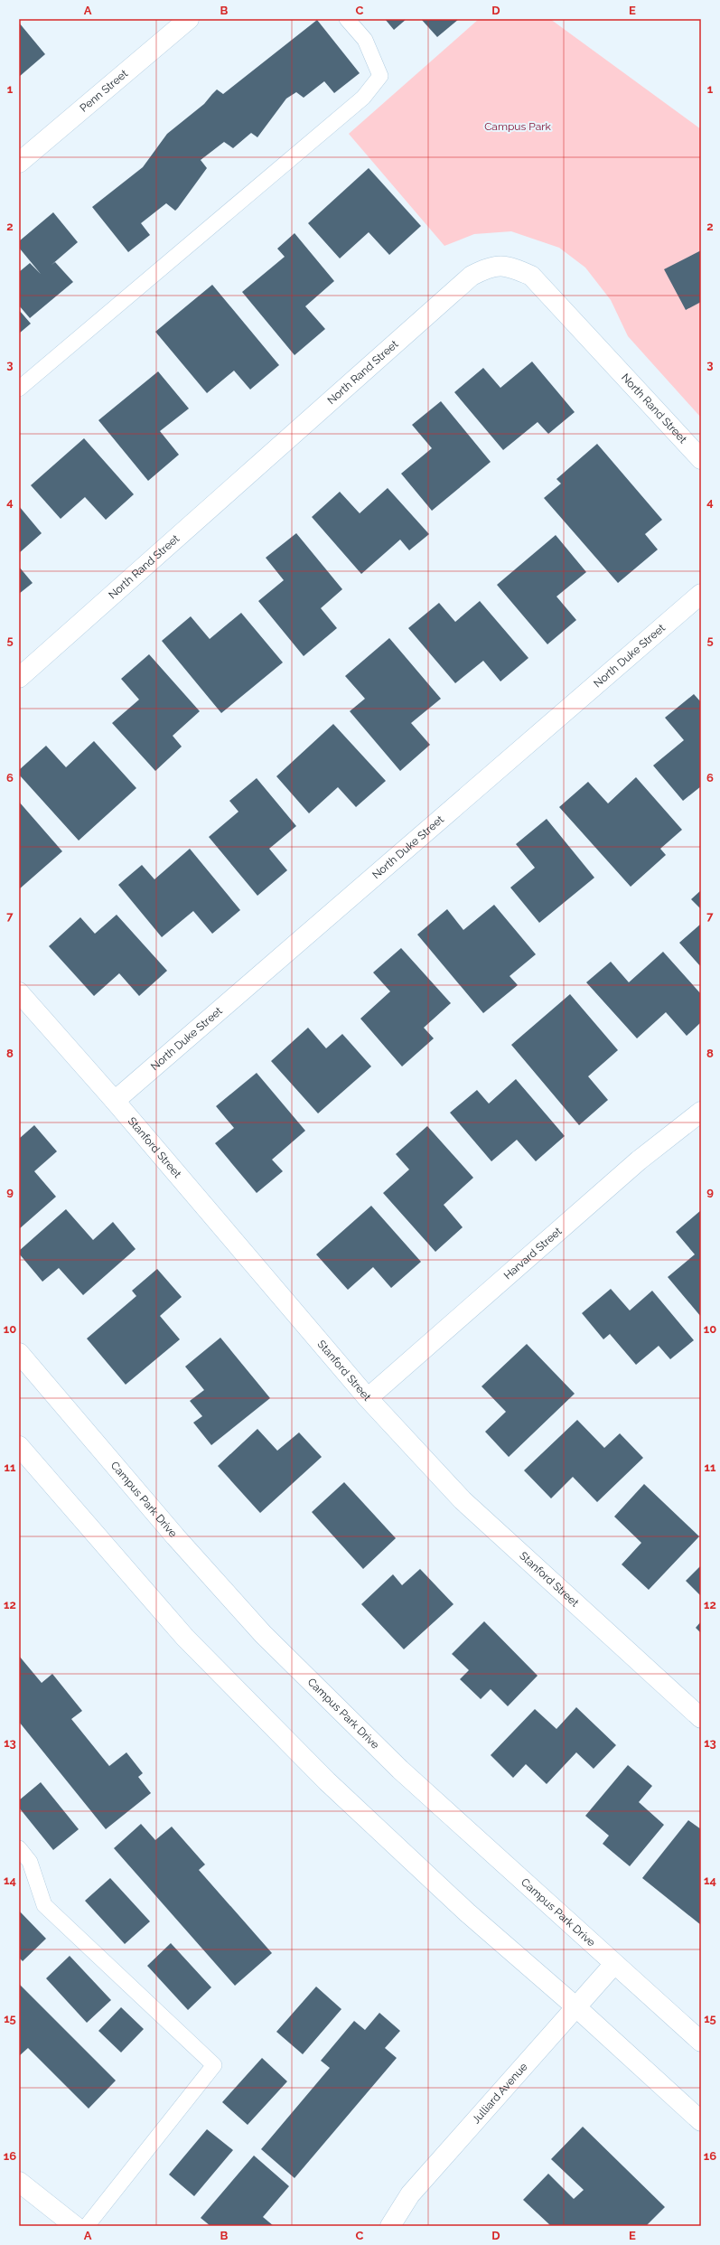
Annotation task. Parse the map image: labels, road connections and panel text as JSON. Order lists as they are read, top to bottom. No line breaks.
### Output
{"streets":{"street":["Penn Street","North Rand Street","North Duke Street","Stanford Street","Harvard Street","Campus Park Drive","Julliard Avenue"]},"crossings":[["North Duke Street","Stanford Street"],["Stanford Street","Harvard Street"],["Campus Park Drive","Julliard Avenue"]],"parks":["Campus Park"],"grid":{"columns":["A","B","C","D","E"],"rows":["1","2","3","4","5","6","7","8","9","10","11","12","13","14","15","16"]}}
